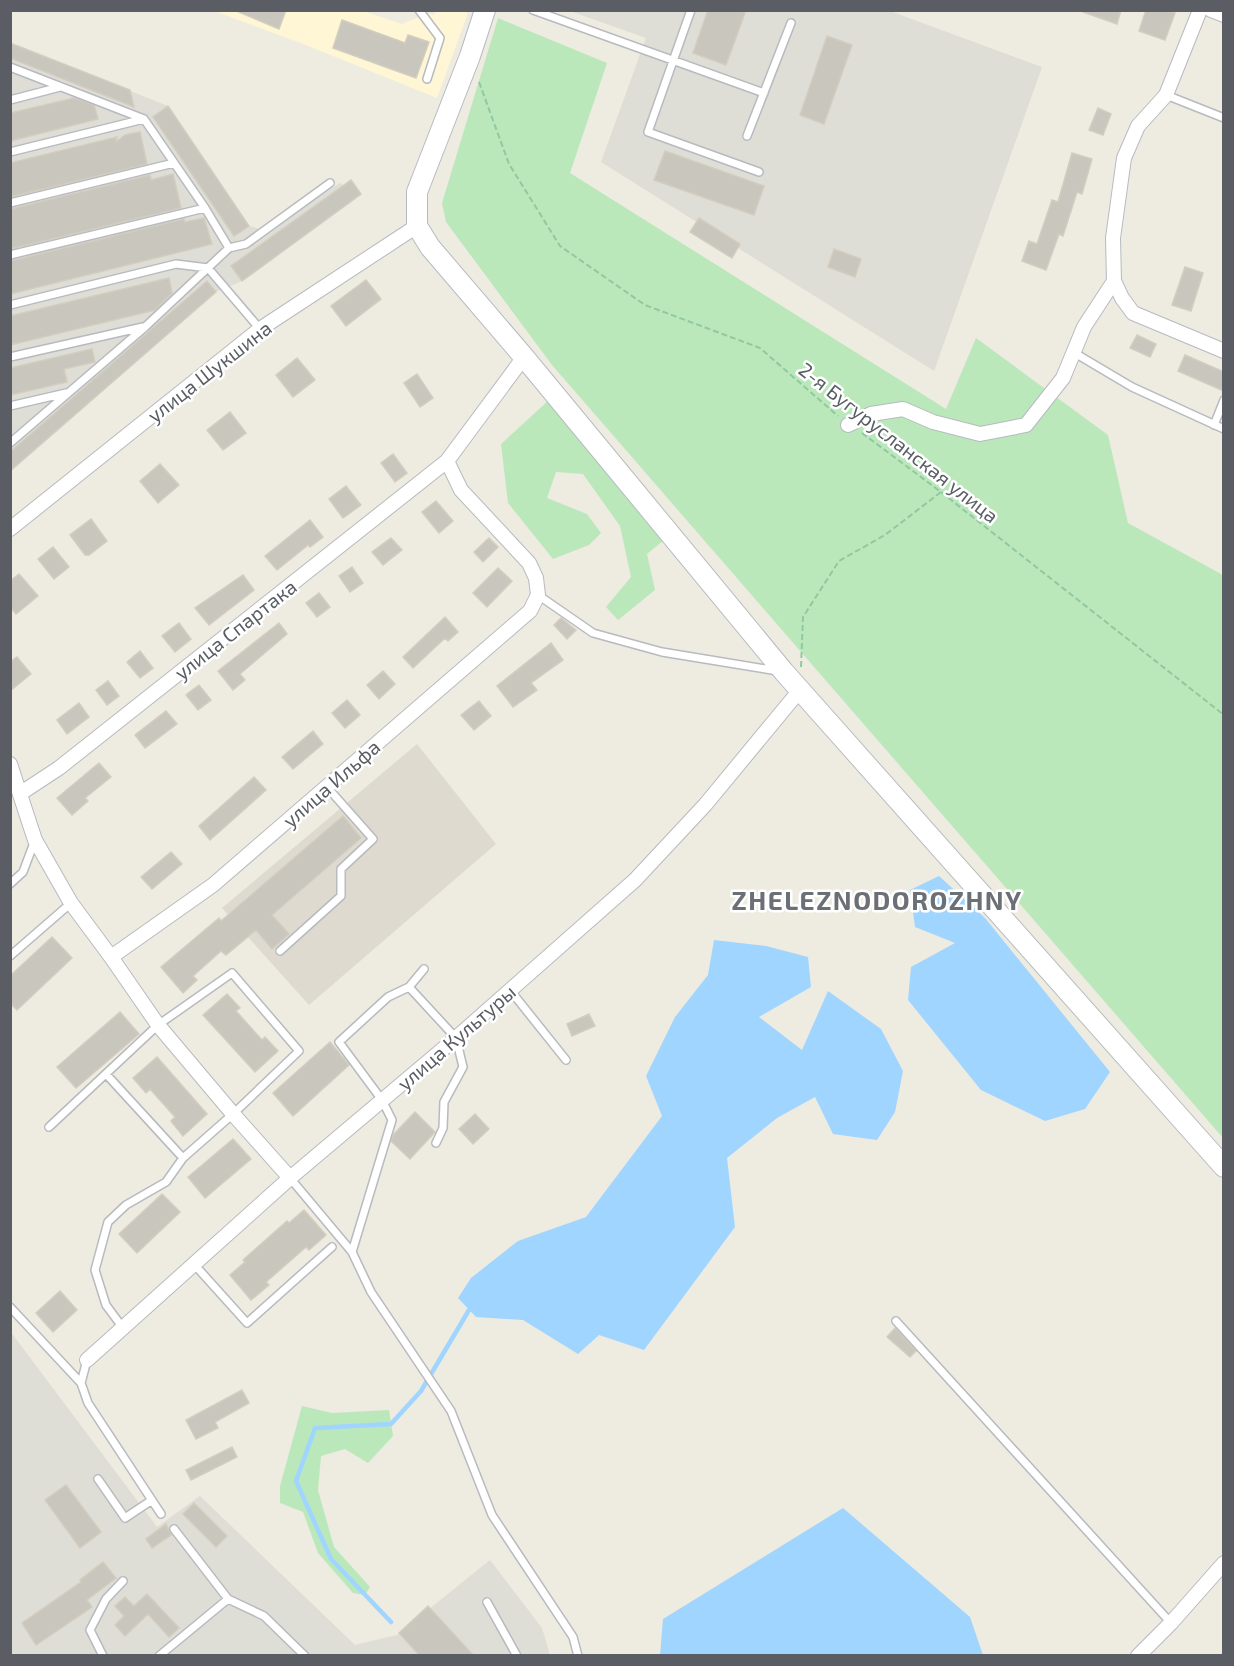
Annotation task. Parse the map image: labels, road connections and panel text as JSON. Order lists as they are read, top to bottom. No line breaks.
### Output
{"streets":{"street":["улица Шукшина","улица Спартака","улица Ильфа","улица Культуры"],"path":["2-я Бугурусланская улица"]},"districts":["ZHELEZNODOROZHNY"]}
